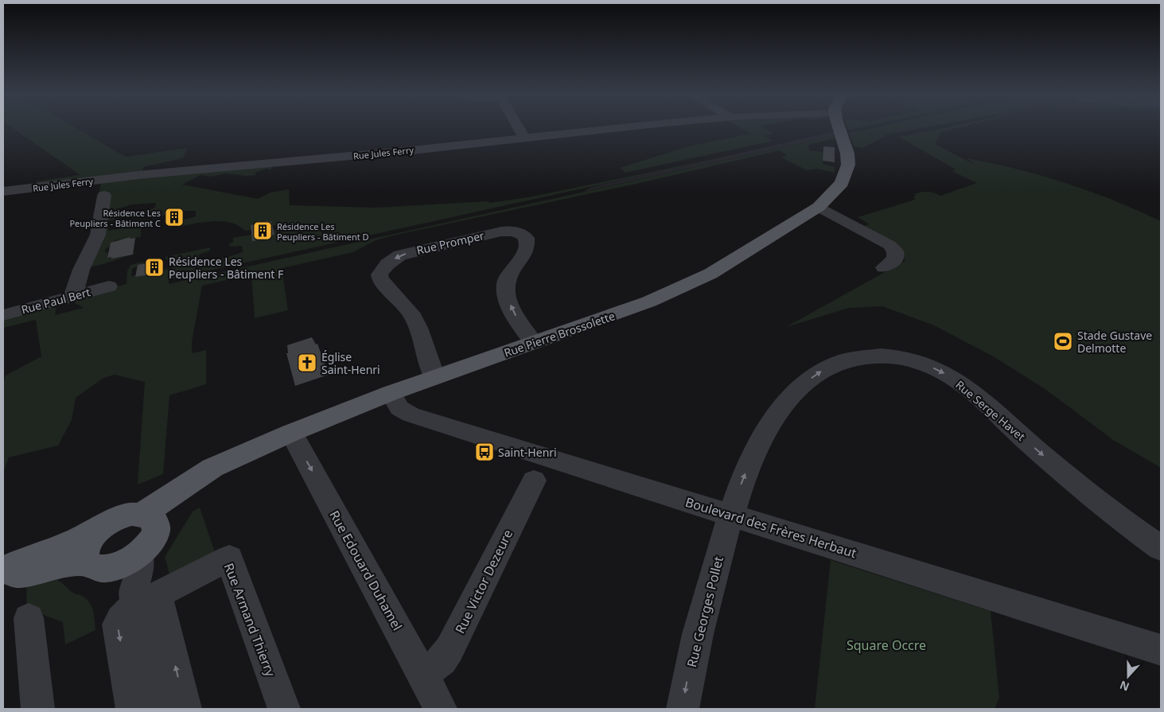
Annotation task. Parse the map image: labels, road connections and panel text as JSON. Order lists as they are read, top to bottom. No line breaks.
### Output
{"streets":{"main road":["Rue Pierre Brossolette"],"street":["Rue Jules Ferry","Rue Promper","Rue Paul Bert","Rue Serge Havet","Boulevard des Frères Herbaut","Rue Edouard Duhamel","Rue Victor Dezeure","Rue Georges Pollet","Rue Armand Thierry"]},"crossings":[["Rue Promper","Rue Pierre Brossolette"],["Rue Pierre Brossolette","Boulevard des Frères Herbaut"],["Rue Pierre Brossolette","Rue Edouard Duhamel"],["Rue Serge Havet","Boulevard des Frères Herbaut"],["Rue Serge Havet","Rue Georges Pollet"],["Boulevard des Frères Herbaut","Rue Georges Pollet"],["Rue Edouard Duhamel","Rue Victor Dezeure"]],"one_way":["Rue Edouard Duhamel","Rue Georges Pollet"],"parks":["Square Occre"],"places":{"building":["Résidence Les Peupliers - Bâtiment C","Résidence Les Peupliers - Bâtiment D","Résidence Les Peupliers - Bâtiment F"],"sports":["Stade Gustave Delmotte"],"church":["Église Saint-Henri"],"bus stop":["Saint-Henri"]},"north":"bottom"}
